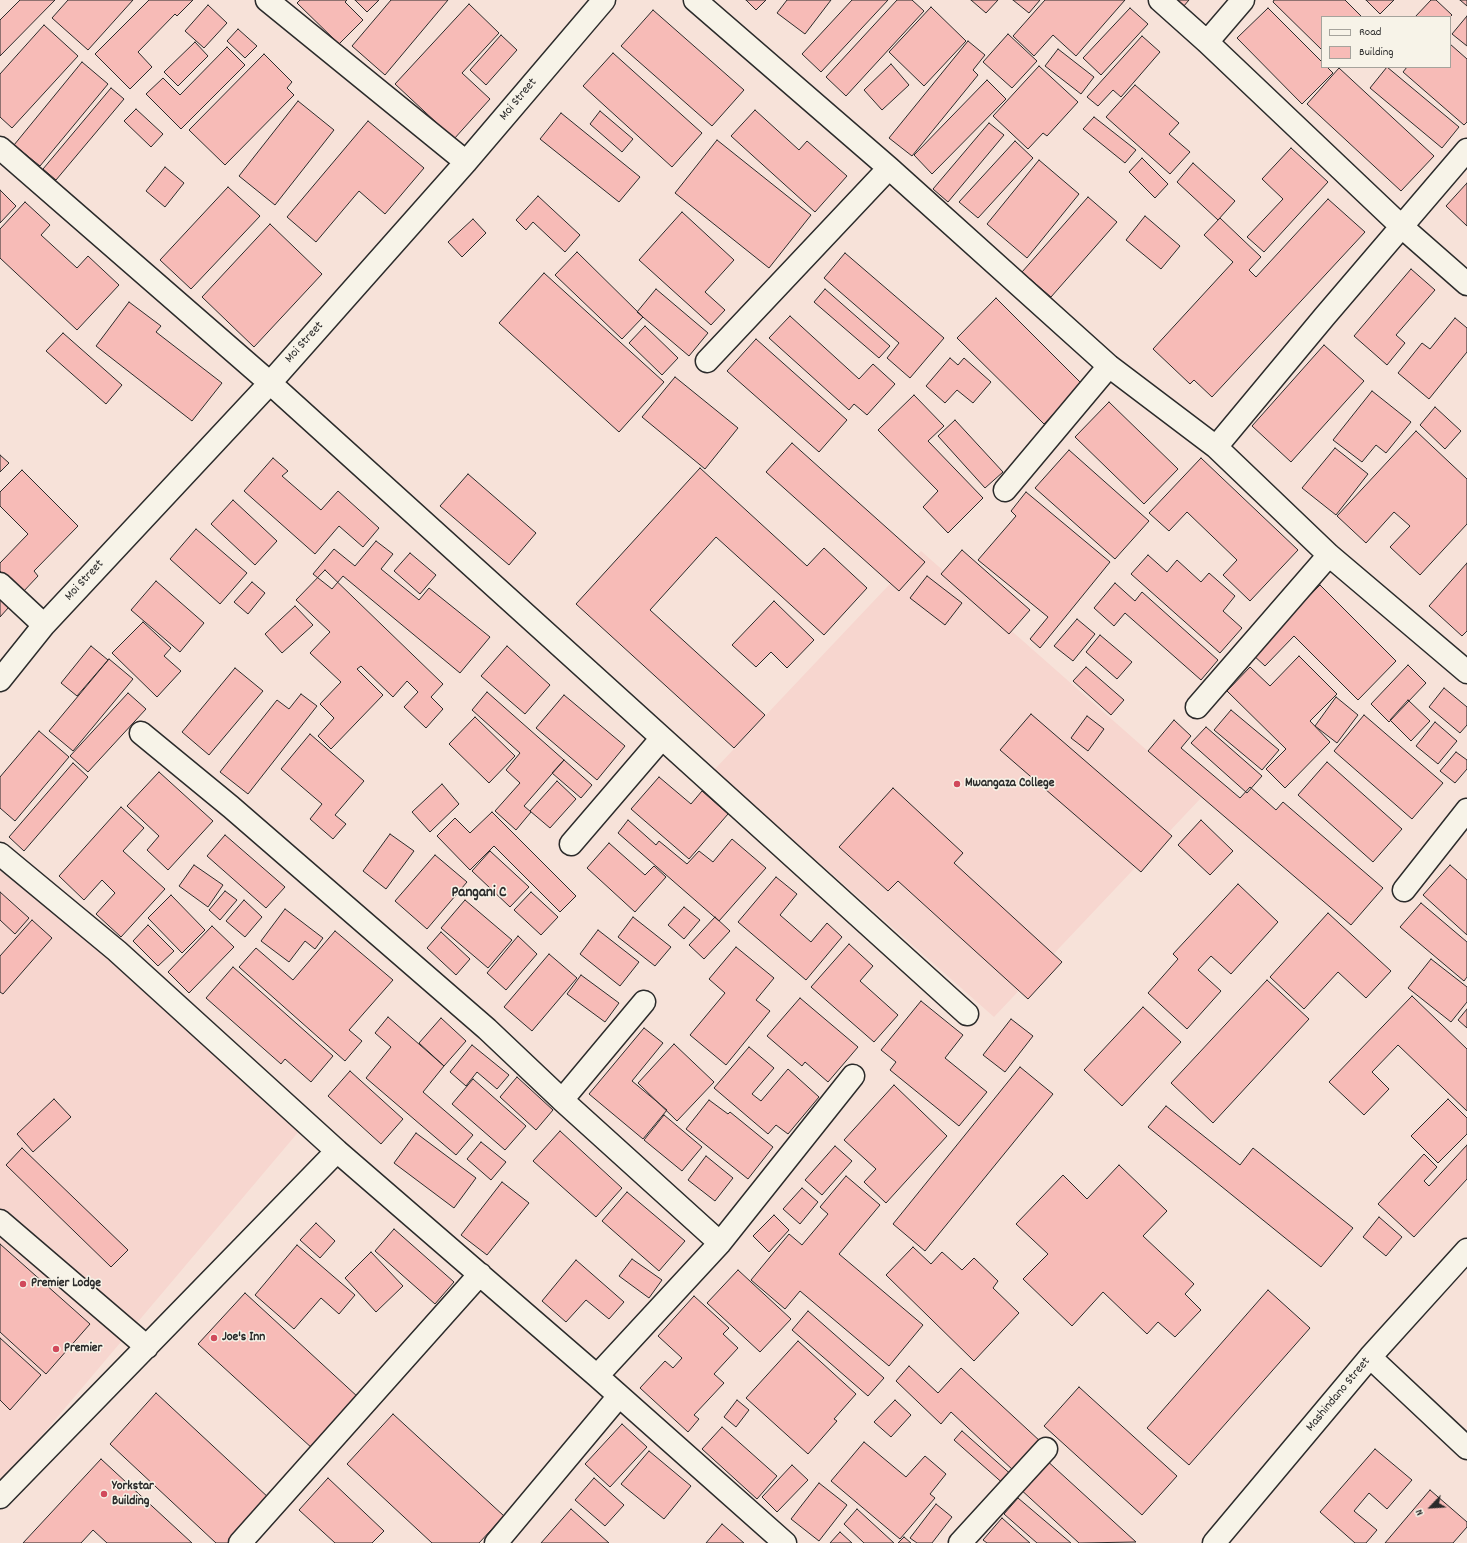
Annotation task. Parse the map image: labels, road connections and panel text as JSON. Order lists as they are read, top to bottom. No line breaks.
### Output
{"streets":{"street":["Moi Street","Mashindano Street"]},"districts":["Pangani C"],"places":["Mwangaza College","Premier Lodge","Joe's Inn","Premier","Yorkstar Building"],"legend":["Road","Building"],"north":"bottom left"}
